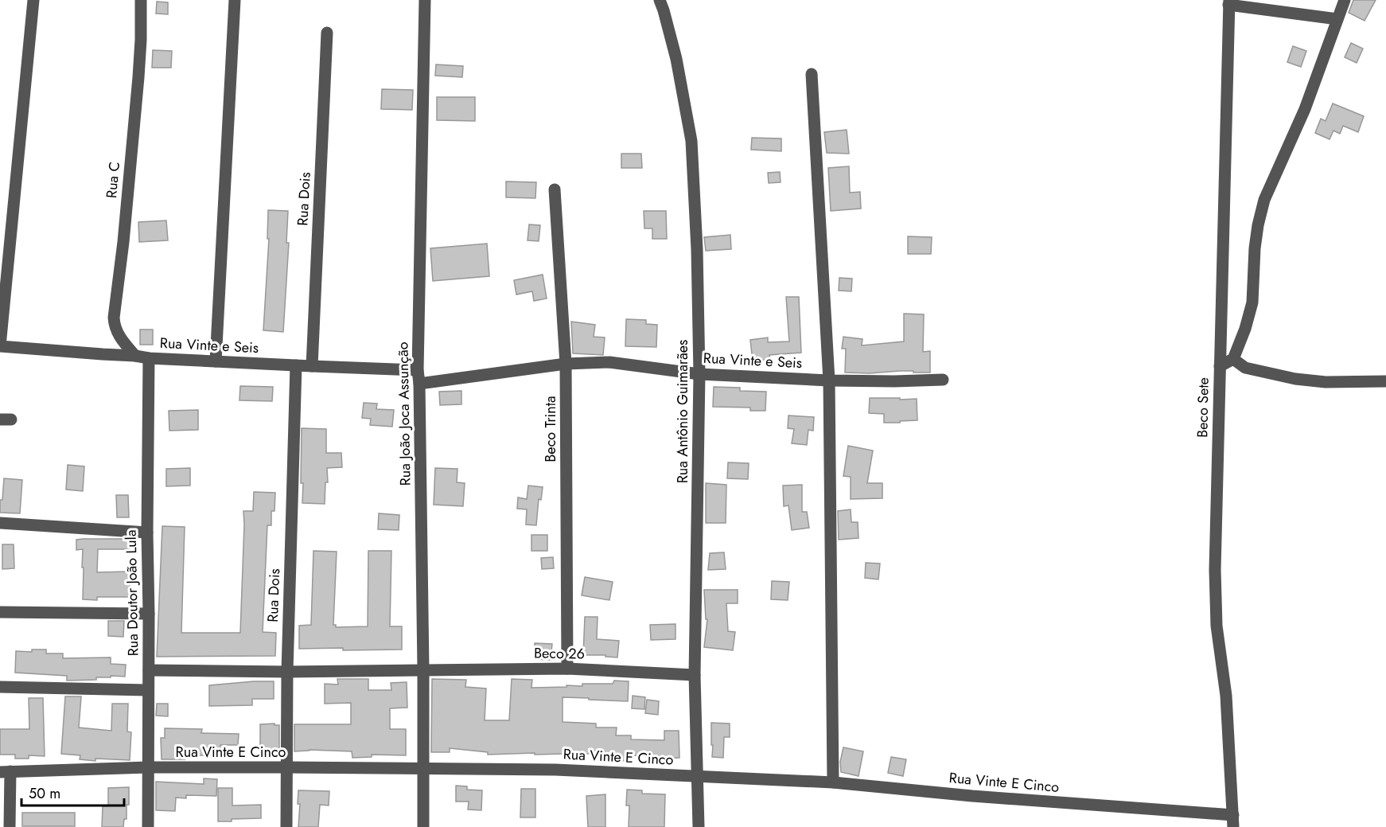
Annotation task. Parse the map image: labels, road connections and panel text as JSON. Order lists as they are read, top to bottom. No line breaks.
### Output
{"streets":{"street":["Rua C","Rua Dois","Rua Vinte e Seis","Beco Sete","Rua Antônio Guimarães","Rua João Joca Assunção","Beco Trinta","Rua Doutor João Lula","Beco 26","Rua Vinte E Cinco"]},"crossings":[["Rua C","Rua Vinte e Seis"],["Rua Dois","Rua Vinte e Seis"],["Rua Dois","Beco 26"],["Rua Dois","Rua Vinte E Cinco"],["Rua Vinte e Seis","Rua Antônio Guimarães"],["Rua Vinte e Seis","Rua João Joca Assunção"],["Rua Vinte e Seis","Beco Trinta"],["Rua Vinte e Seis","Rua Doutor João Lula"],["Beco Sete","Rua Vinte E Cinco"],["Rua Antônio Guimarães","Beco 26"],["Rua Antônio Guimarães","Rua Vinte E Cinco"],["Rua João Joca Assunção","Beco 26"],["Rua João Joca Assunção","Rua Vinte E Cinco"],["Beco Trinta","Beco 26"],["Rua Doutor João Lula","Beco 26"],["Rua Doutor João Lula","Rua Vinte E Cinco"]],"scale_bar":"50 m"}
